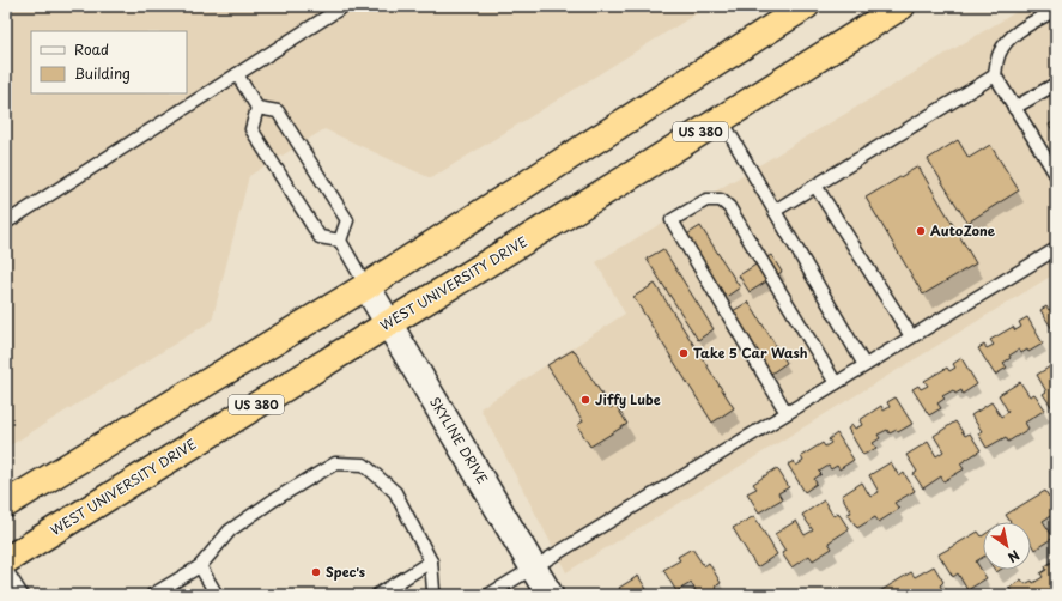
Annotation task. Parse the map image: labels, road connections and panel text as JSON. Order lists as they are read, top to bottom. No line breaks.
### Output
{"streets":{"highway":["US 380","WEST UNIVERSITY DRIVE"],"street":["SKYLINE DRIVE"]},"crossings":[["WEST UNIVERSITY DRIVE","SKYLINE DRIVE"]],"places":["AutoZone","Take 5 Car Wash","Jiffy Lube","Spec's"],"legend":["Road","Building"],"north":"bottom right"}
